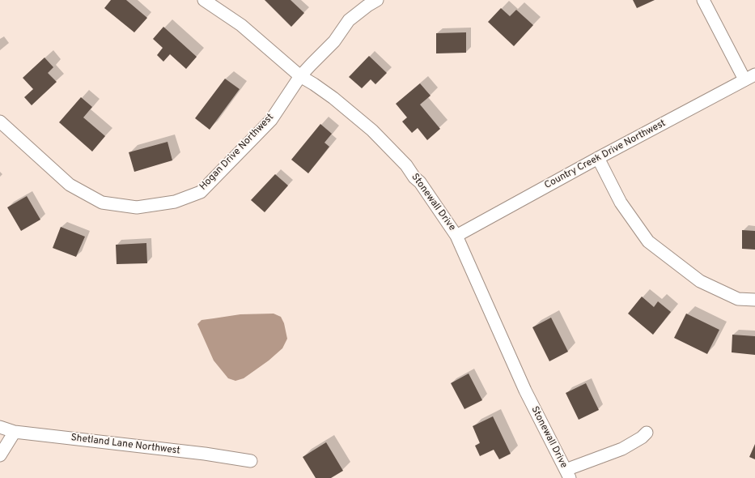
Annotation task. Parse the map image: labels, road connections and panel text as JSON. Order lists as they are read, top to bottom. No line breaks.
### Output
{"streets":{"street":["Hogan Drive Northwest","Country Creek Drive Northwest","Stonewall Drive","Shetland Lane Northwest"]},"crossings":[["Hogan Drive Northwest","Stonewall Drive"],["Country Creek Drive Northwest","Stonewall Drive"]]}
